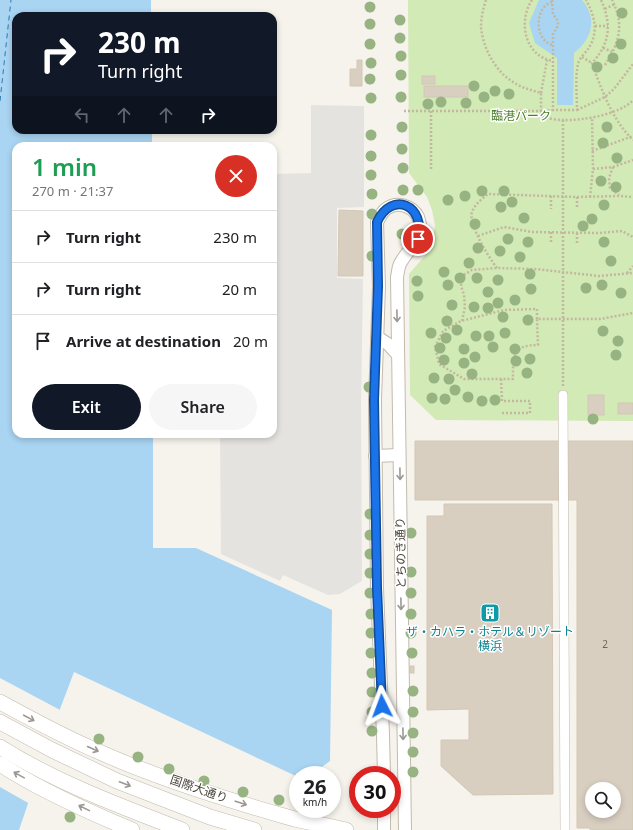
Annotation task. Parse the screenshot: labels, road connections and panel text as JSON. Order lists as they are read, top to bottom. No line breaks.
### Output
{"streets":{"street":["とちのき通り","国際大通り"]},"parks":["臨港パーク"],"places":{"building":["ザ・カハラ・ホテル＆リゾート 横浜"]},"house_numbers":["2"],"page":{"turn":["230 m","Turn right"],"heading":["1 min","270 m · 21:37"],"list":[{"name":"Turn right","value":"230 m"},{"name":"Turn right","value":"20 m"},{"name":"Arrive at destination","value":"20 m"}],"buttons":["Exit","Share"],"speed":"26 km/h","limit":"30"}}
